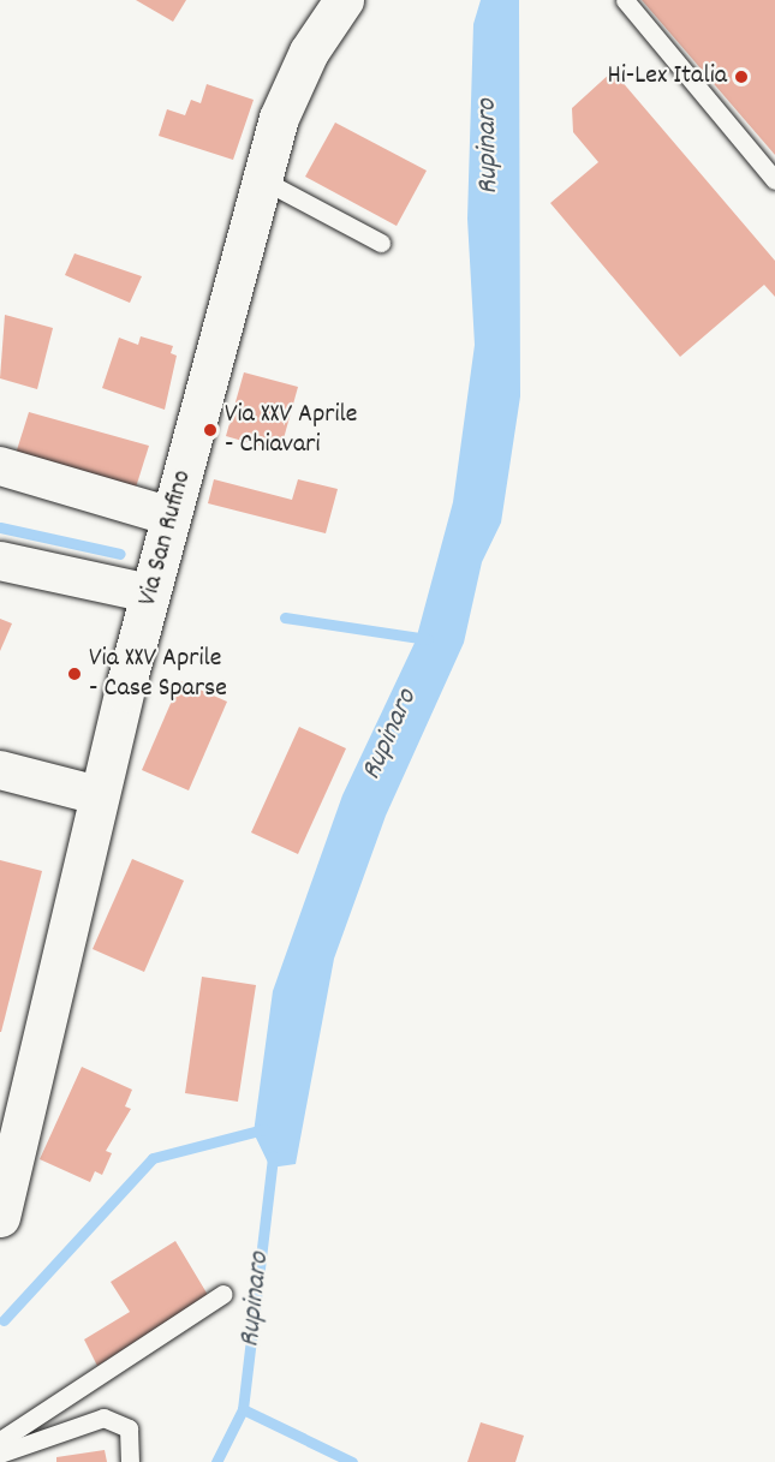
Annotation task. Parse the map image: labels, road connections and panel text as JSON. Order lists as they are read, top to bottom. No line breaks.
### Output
{"streets":{"main road":["Via San Rufino"]},"water":["Rupinaro"],"places":["Hi-Lex Italia","Via XXV Aprile - Chiavari","Via XXV Aprile - Case Sparse"]}
